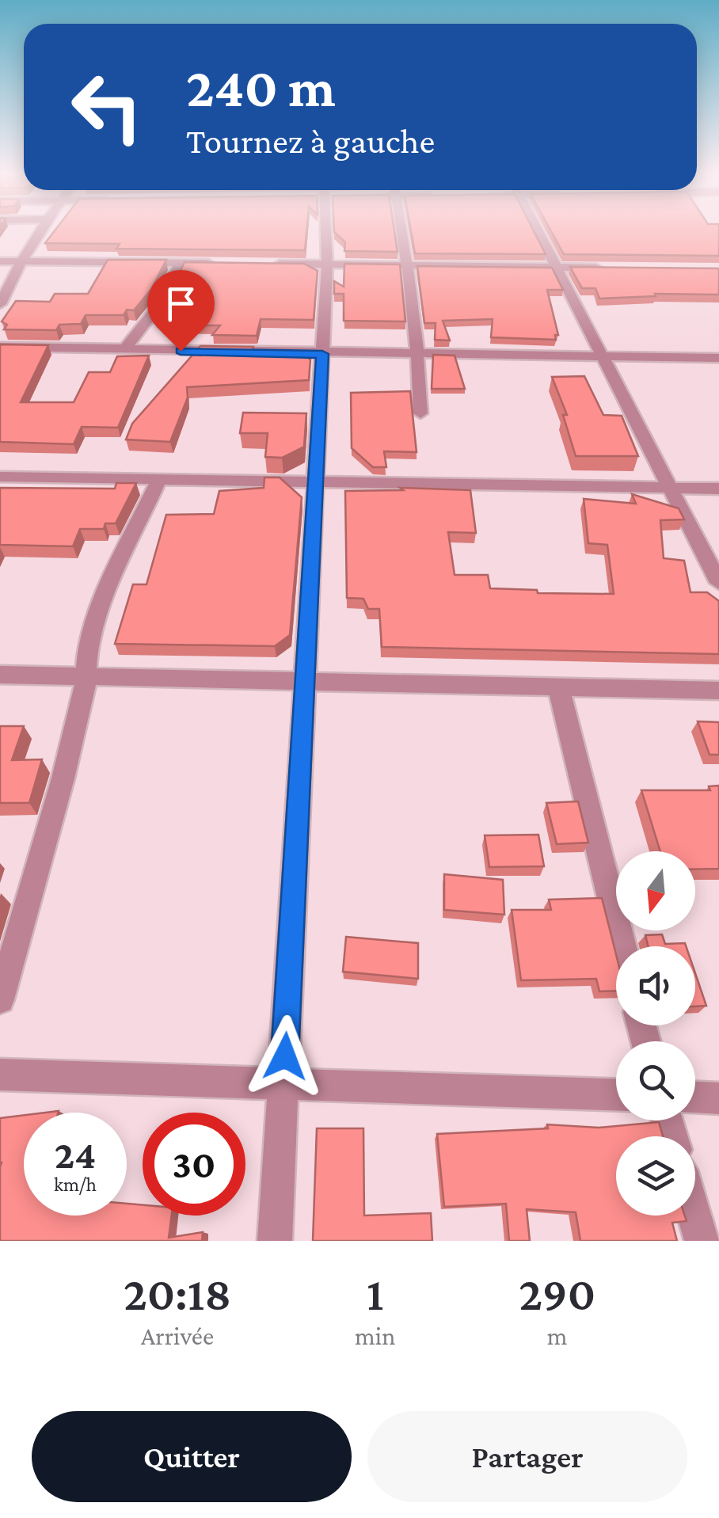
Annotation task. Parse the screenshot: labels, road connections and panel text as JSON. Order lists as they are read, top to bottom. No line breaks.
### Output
{"north":"bottom","page":{"turn":["240 m","Tournez à gauche"],"speed":"24 km/h","limit":"30","eta":["20:18","Arrivée","1","min","290","m"],"buttons":["Quitter","Partager"]}}
